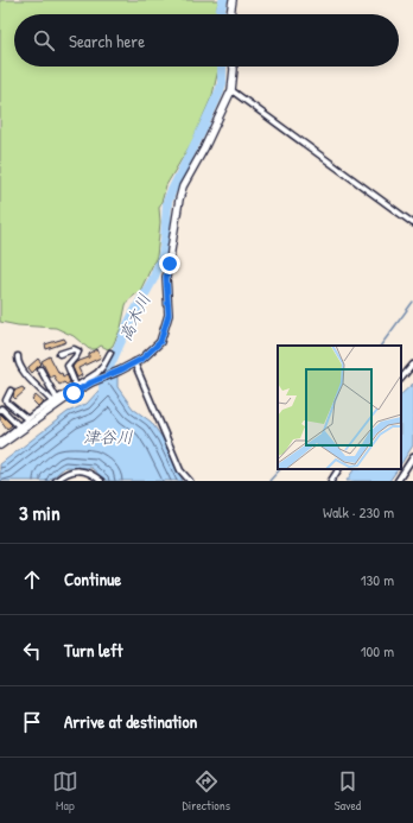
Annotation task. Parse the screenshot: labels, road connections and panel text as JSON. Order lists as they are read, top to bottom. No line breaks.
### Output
{"water":["高木川","津谷川"],"page":{"search":"Search here","heading":["3 min","Walk · 230 m"],"list":[["Continue","130 m"],["Turn left","100 m"],"Arrive at destination"],"nav":["Map","Directions","Saved"]}}
